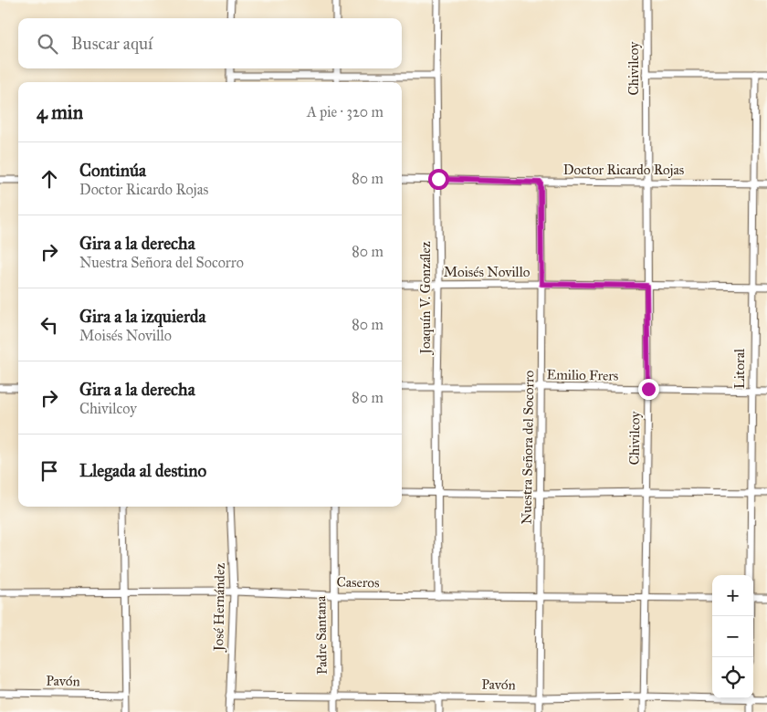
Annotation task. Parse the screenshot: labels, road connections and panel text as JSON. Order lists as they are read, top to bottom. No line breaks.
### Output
{"streets":{"street":["Chivilcoy","Doctor Ricardo Rojas","Moisés Novillo","Joaquín V. González","Litoral","Emilio Frers","Nuestra Señora del Socorro","Caseros","José Hernández","Padre Santana","Pavón"]},"crossings":[["Chivilcoy","Doctor Ricardo Rojas"],["Chivilcoy","Moisés Novillo"],["Chivilcoy","Emilio Frers"],["Chivilcoy","Caseros"],["Chivilcoy","Pavón"],["Doctor Ricardo Rojas","Joaquín V. González"],["Doctor Ricardo Rojas","Litoral"],["Doctor Ricardo Rojas","Nuestra Señora del Socorro"],["Moisés Novillo","Joaquín V. González"],["Moisés Novillo","Litoral"],["Moisés Novillo","Nuestra Señora del Socorro"],["Joaquín V. González","Emilio Frers"],["Joaquín V. González","Caseros"],["Litoral","Emilio Frers"],["Emilio Frers","Nuestra Señora del Socorro"],["Nuestra Señora del Socorro","Caseros"],["Nuestra Señora del Socorro","Pavón"],["Caseros","José Hernández"],["Caseros","Padre Santana"],["José Hernández","Pavón"],["Padre Santana","Pavón"]],"page":{"search":"Buscar aquí","heading":["4 min","A pie · 320 m"],"list":[["Continúa","Doctor Ricardo Rojas","80 m"],["Gira a la derecha","Nuestra Señora del Socorro","80 m"],["Gira a la izquierda","Moisés Novillo","80 m"],["Gira a la derecha","Chivilcoy","80 m"],"Llegada al destino"],"map_buttons":["+","−"]}}
